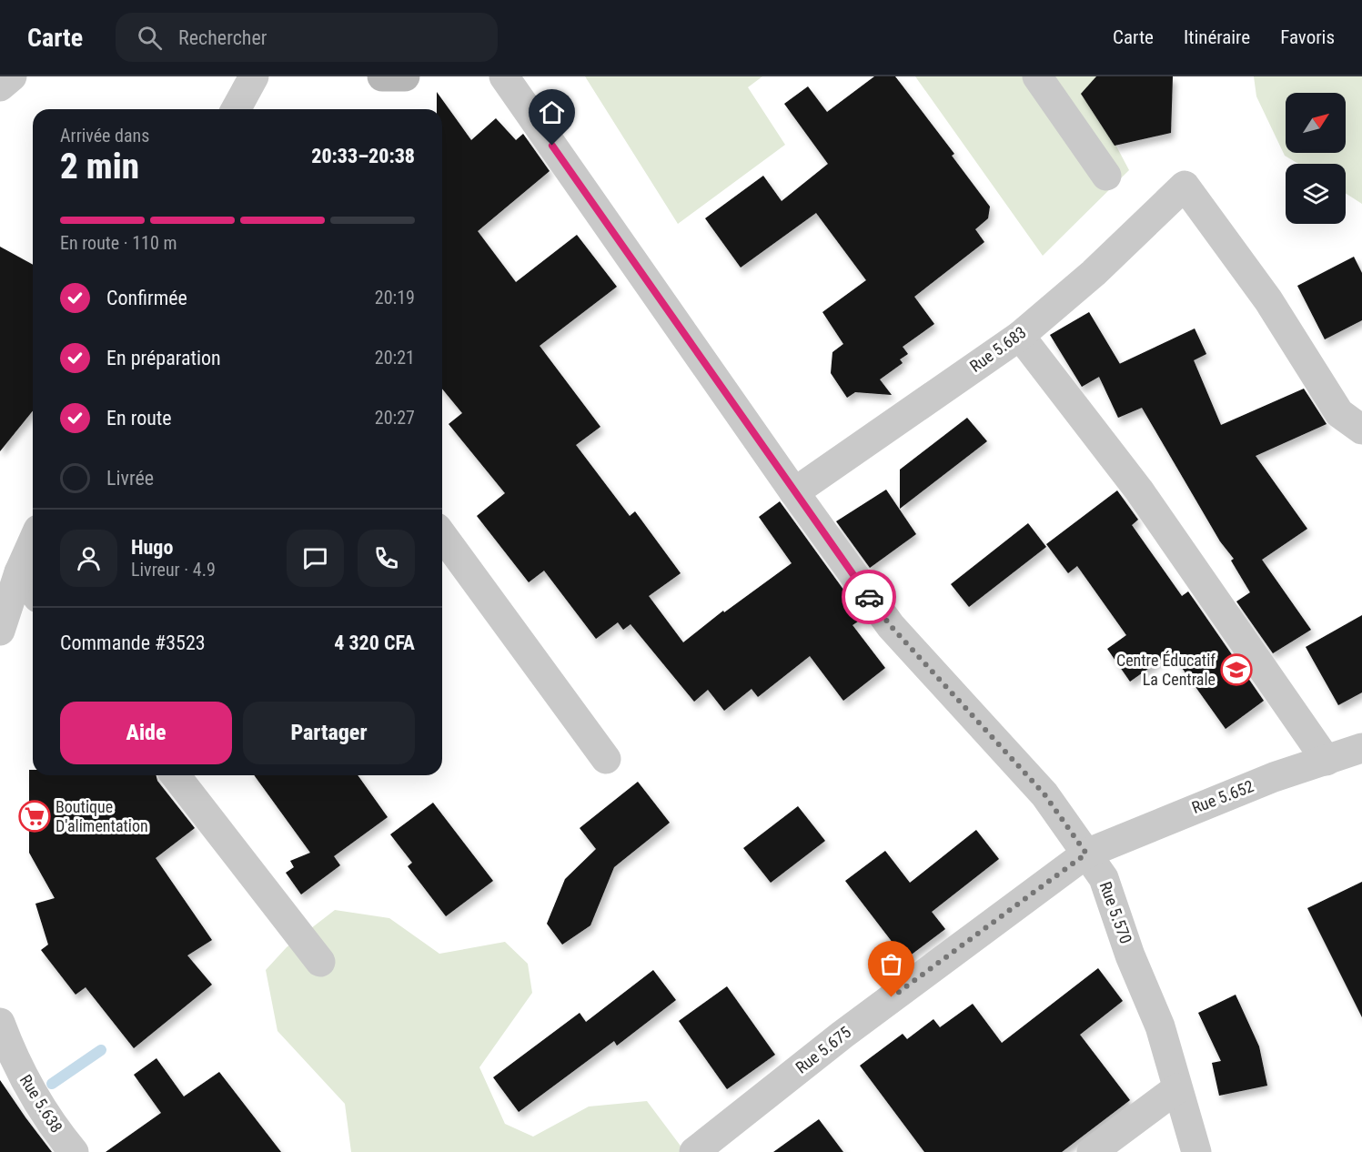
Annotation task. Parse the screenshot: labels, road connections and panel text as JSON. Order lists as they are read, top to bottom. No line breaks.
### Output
{"streets":{"street":["Rue 5.683","Rue 5.652","Rue 5.570","Rue 5.675","Rue 5.638"]},"crossings":[["Rue 5.683","Rue 5.570"],["Rue 5.652","Rue 5.570"],["Rue 5.652","Rue 5.675"],["Rue 5.570","Rue 5.675"]],"places":{"school or university":["Centre Éducatif La Centrale"],"supermarket":["Boutique D'alimentation"]},"north":"top right","page":{"header":"Carte","search":"Rechercher","nav":["Carte","Itinéraire","Favoris"],"heading":["2 min","Arrivée dans","20:33–20:38"],"panel":["Hugo","Livreur · 4.9","Commande #3523","4 320 CFA"],"bar":"En route · 110 m","list":[["Confirmée","20:19"],["En préparation","20:21"],["En route","20:27"],"Livrée"],"buttons":["Aide","Partager"]}}
